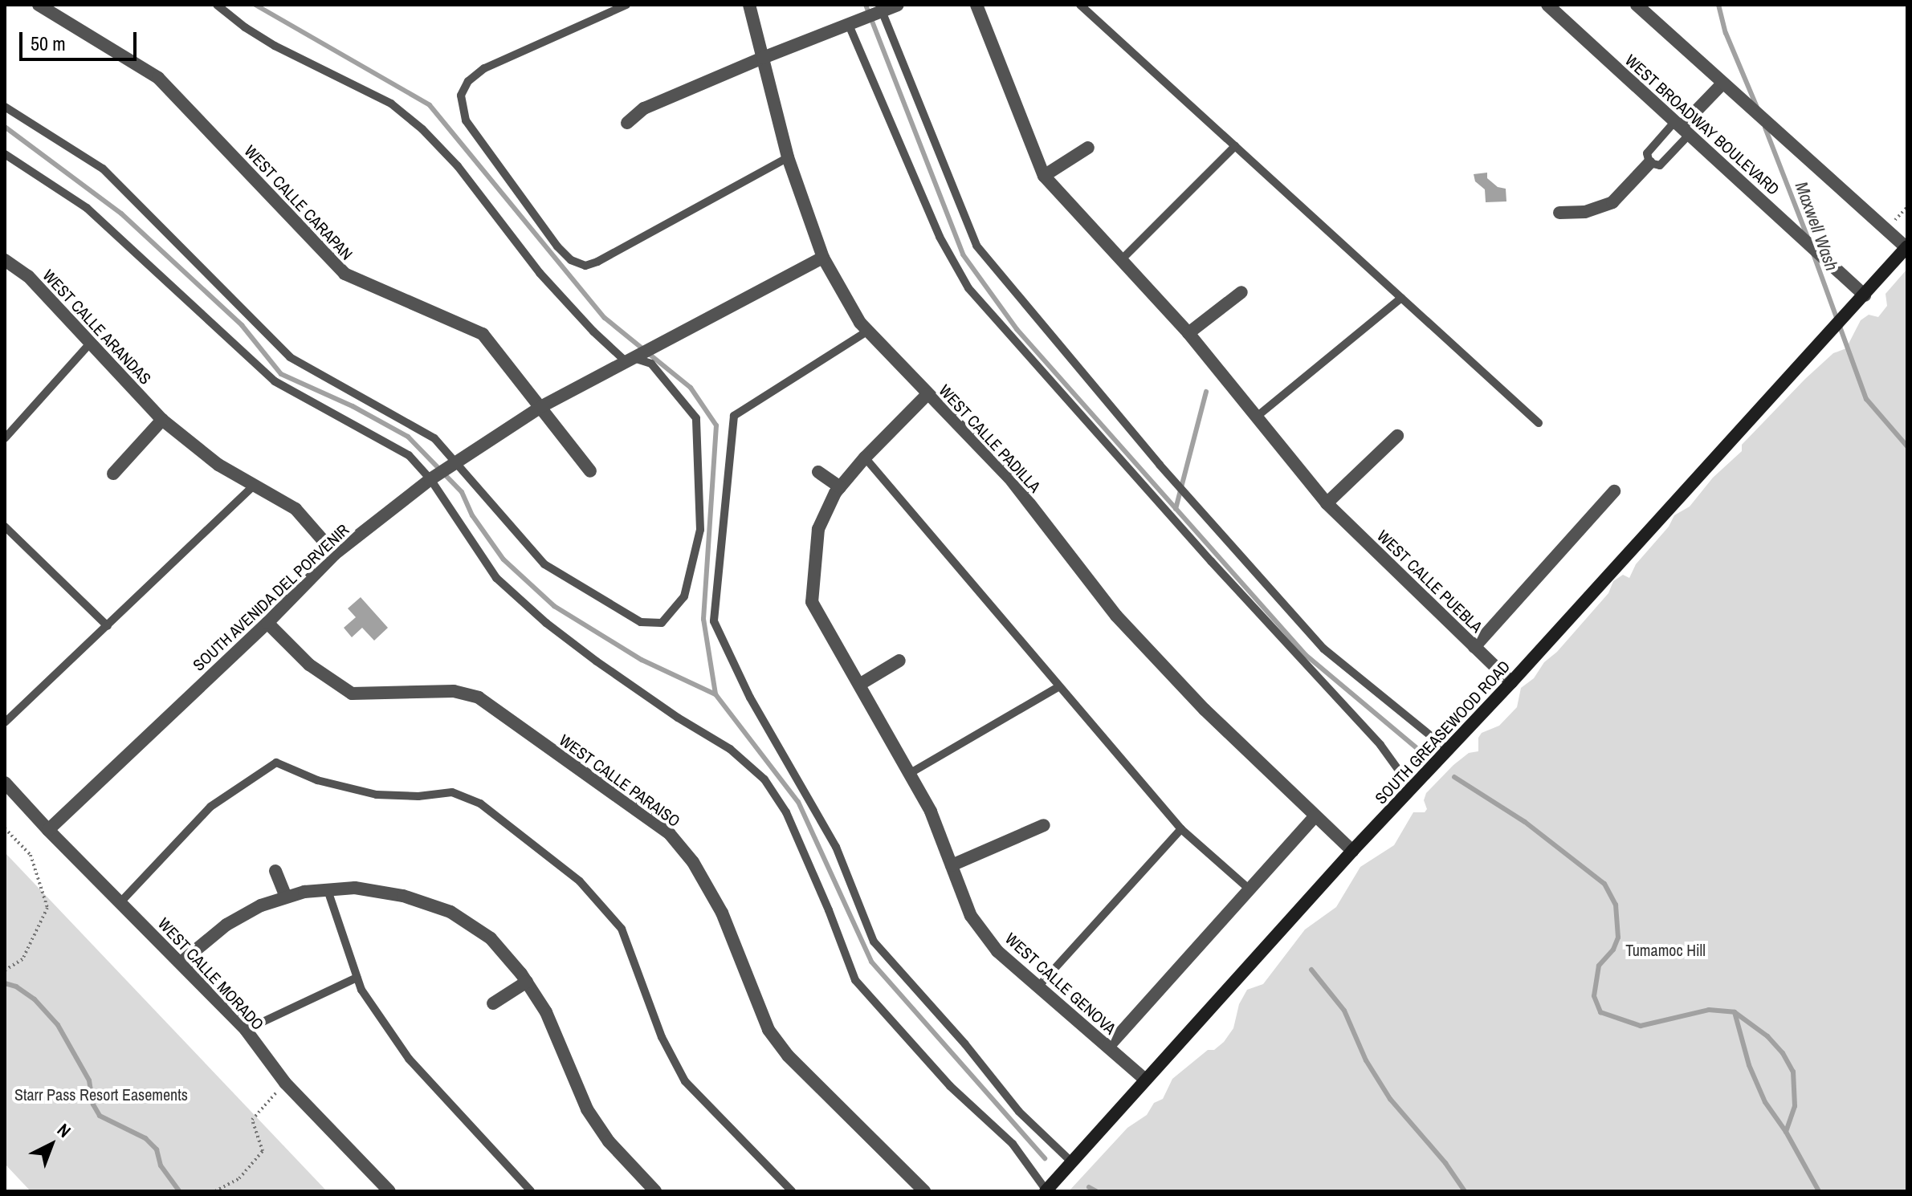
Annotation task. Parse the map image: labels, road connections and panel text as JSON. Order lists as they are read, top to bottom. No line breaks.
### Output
{"streets":{"main road":["SOUTH GREASEWOOD ROAD"],"street":["WEST BROADWAY BOULEVARD","WEST CALLE CARAPAN","WEST CALLE ARANDAS","WEST CALLE PADILLA","WEST CALLE PUEBLA","SOUTH AVENIDA DEL PORVENIR","WEST CALLE PARAISO","WEST CALLE MORADO","WEST CALLE GENOVA"]},"crossings":[["WEST BROADWAY BOULEVARD","SOUTH GREASEWOOD ROAD"],["WEST CALLE CARAPAN","SOUTH AVENIDA DEL PORVENIR"],["WEST CALLE ARANDAS","SOUTH AVENIDA DEL PORVENIR"],["WEST CALLE PADILLA","SOUTH GREASEWOOD ROAD"],["WEST CALLE PADILLA","WEST CALLE GENOVA"],["WEST CALLE PUEBLA","SOUTH GREASEWOOD ROAD"],["SOUTH AVENIDA DEL PORVENIR","WEST CALLE PARAISO"],["SOUTH AVENIDA DEL PORVENIR","WEST CALLE MORADO"],["SOUTH GREASEWOOD ROAD","WEST CALLE GENOVA"]],"water":["Maxwell Wash"],"parks":["Tumamoc Hill","Starr Pass Resort Easements"],"scale_bar":"50 m","north":"top right"}
